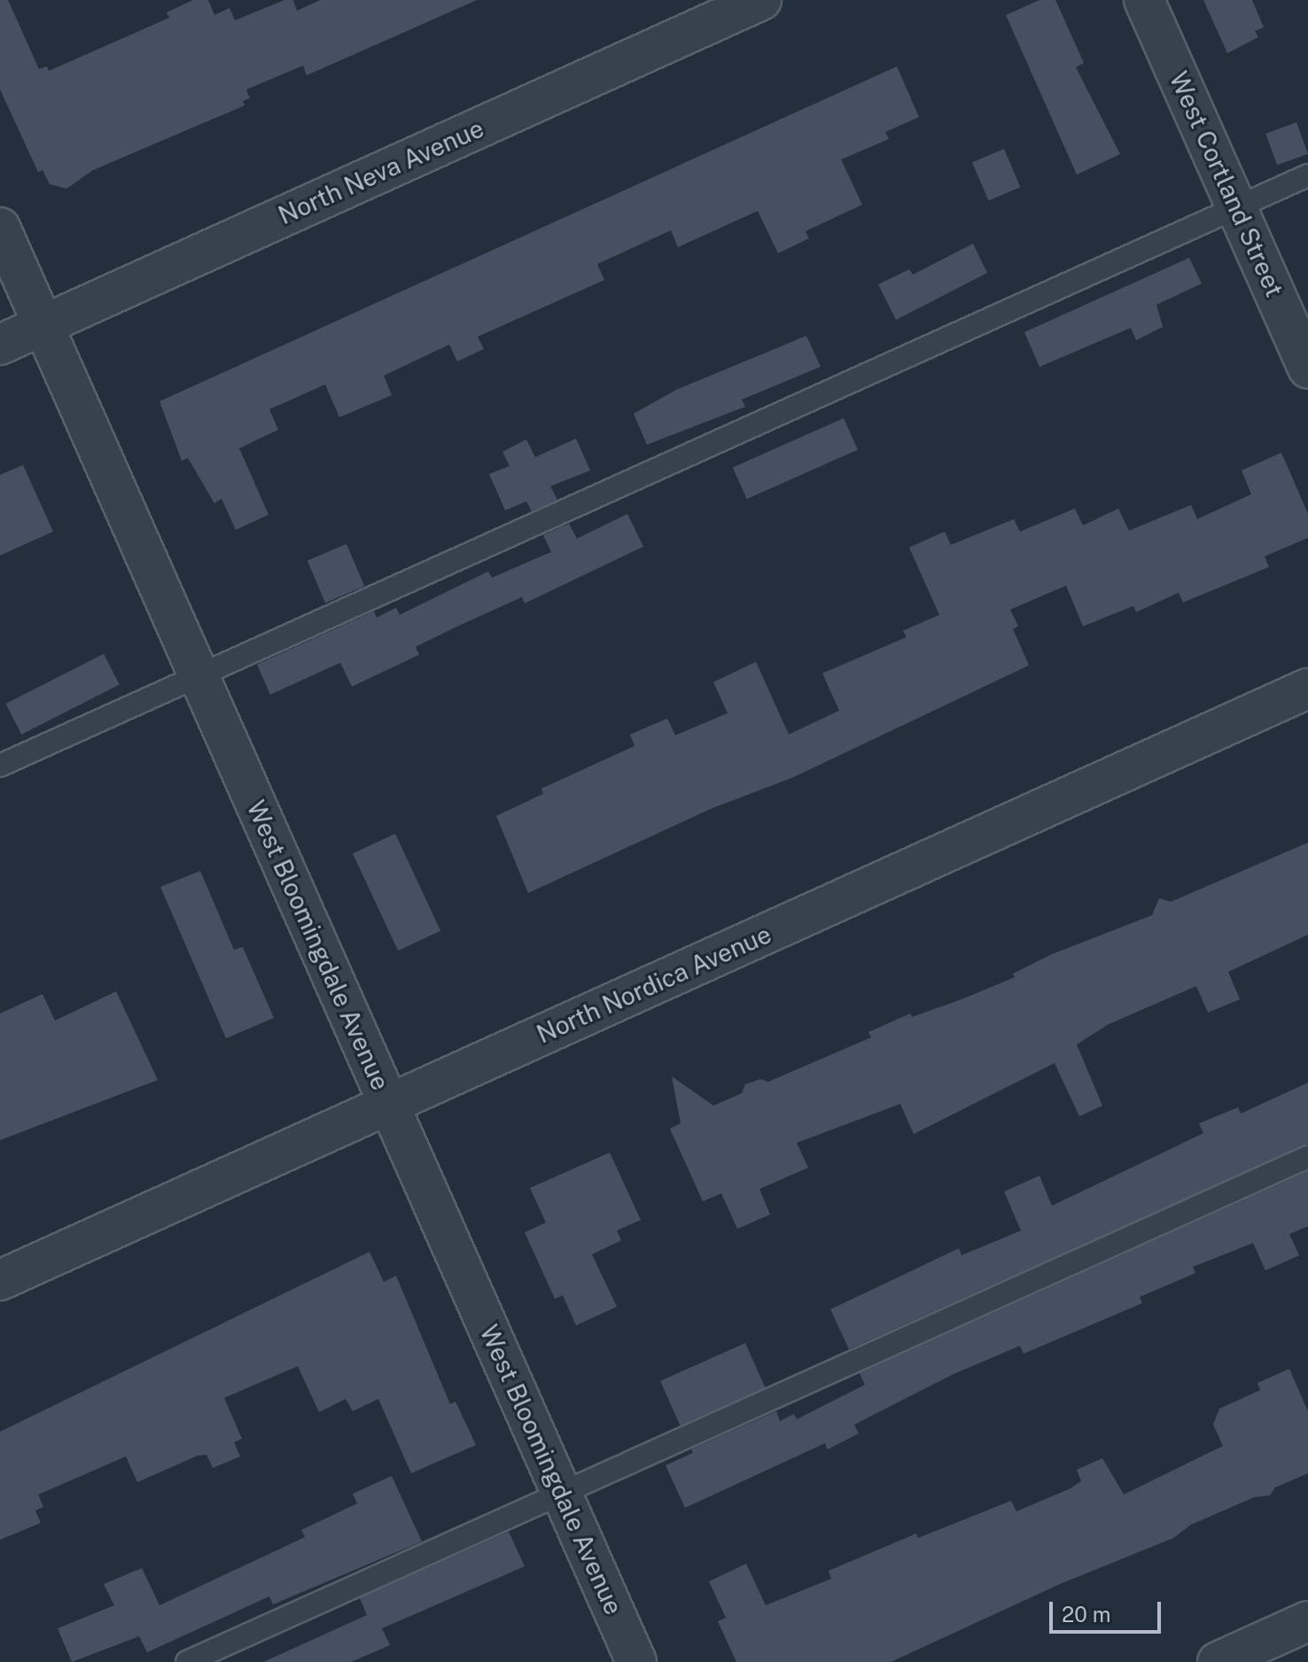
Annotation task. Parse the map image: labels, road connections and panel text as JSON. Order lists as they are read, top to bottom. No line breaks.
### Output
{"streets":{"street":["North Neva Avenue","West Cortland Street","West Bloomingdale Avenue","North Nordica Avenue"]},"crossings":[["North Neva Avenue","West Bloomingdale Avenue"],["West Bloomingdale Avenue","North Nordica Avenue"]],"scale_bar":"20 m"}
